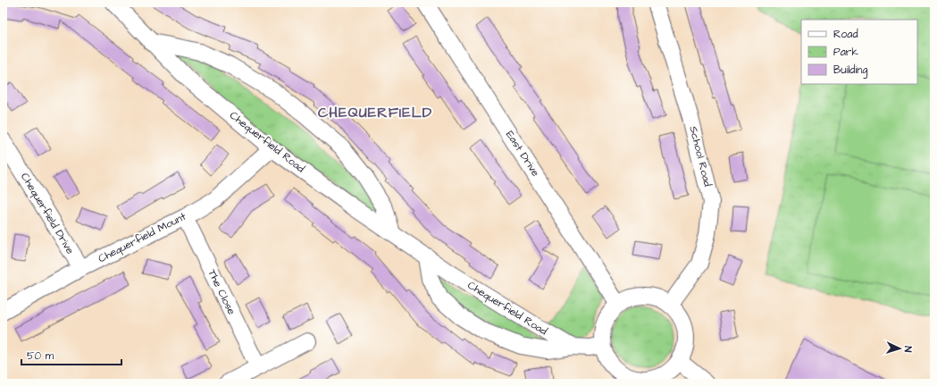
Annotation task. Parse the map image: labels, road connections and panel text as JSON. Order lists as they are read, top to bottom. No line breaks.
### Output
{"streets":{"street":["Chequerfield Road","East Drive","School Road","Chequerfield Drive","Chequerfield Mount","The Close"]},"crossings":[["Chequerfield Road","East Drive"],["Chequerfield Road","School Road"],["Chequerfield Road","Chequerfield Mount"],["East Drive","School Road"],["Chequerfield Drive","Chequerfield Mount"],["Chequerfield Mount","The Close"]],"districts":["CHEQUERFIELD"],"legend":["Road","Park","Building"],"scale_bar":"50 m","north":"right"}
